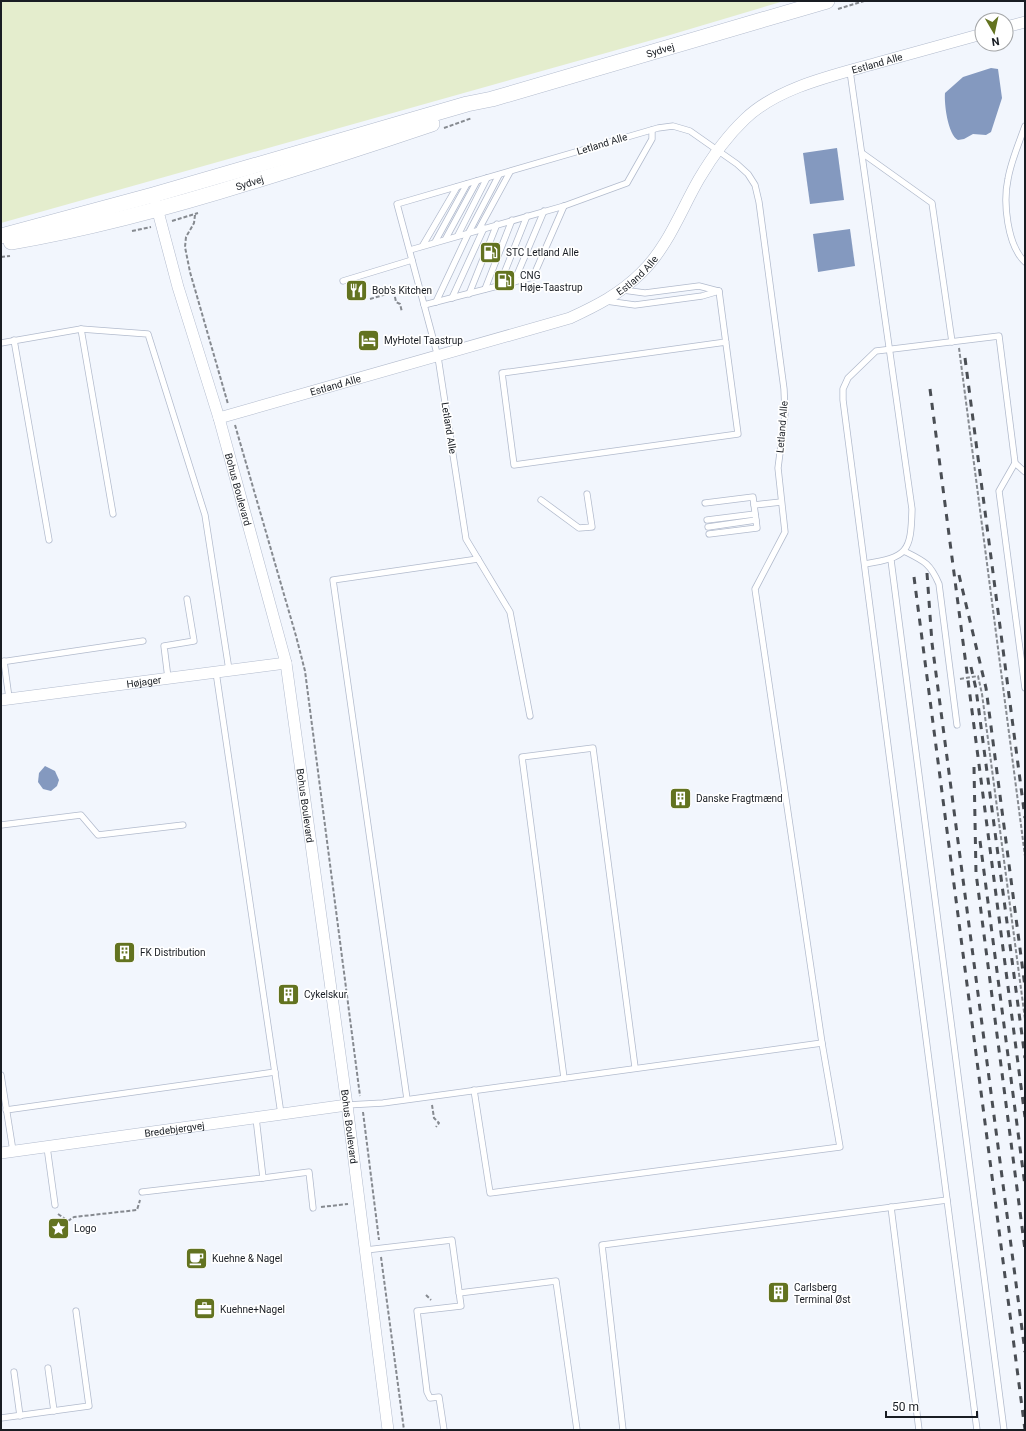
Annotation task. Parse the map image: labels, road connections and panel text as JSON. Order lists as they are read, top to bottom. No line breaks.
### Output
{"streets":{"main road":["Sydvej"],"street":["Estland Alle","Bohus Boulevard","Højager","Bredebjergvej"],"lane":["Letland Alle"]},"crossings":[["Sydvej","Bohus Boulevard"],["Estland Alle","Letland Alle"],["Estland Alle","Bohus Boulevard"],["Bohus Boulevard","Højager"],["Bohus Boulevard","Bredebjergvej"]],"places":{"fuel station":["STC Letland Alle","CNG Høje-Taastrup"],"restaurant":["Bob's Kitchen"],"hotel":["MyHotel Taastrup"],"building":["Danske Fragtmænd","FK Distribution","Cykelskur","Carlsberg Terminal Øst"],"place":["Logo"],"cafe":["Kuehne & Nagel"],"office":["Kuehne+Nagel"]},"scale_bar":"50 m","north":"bottom"}
